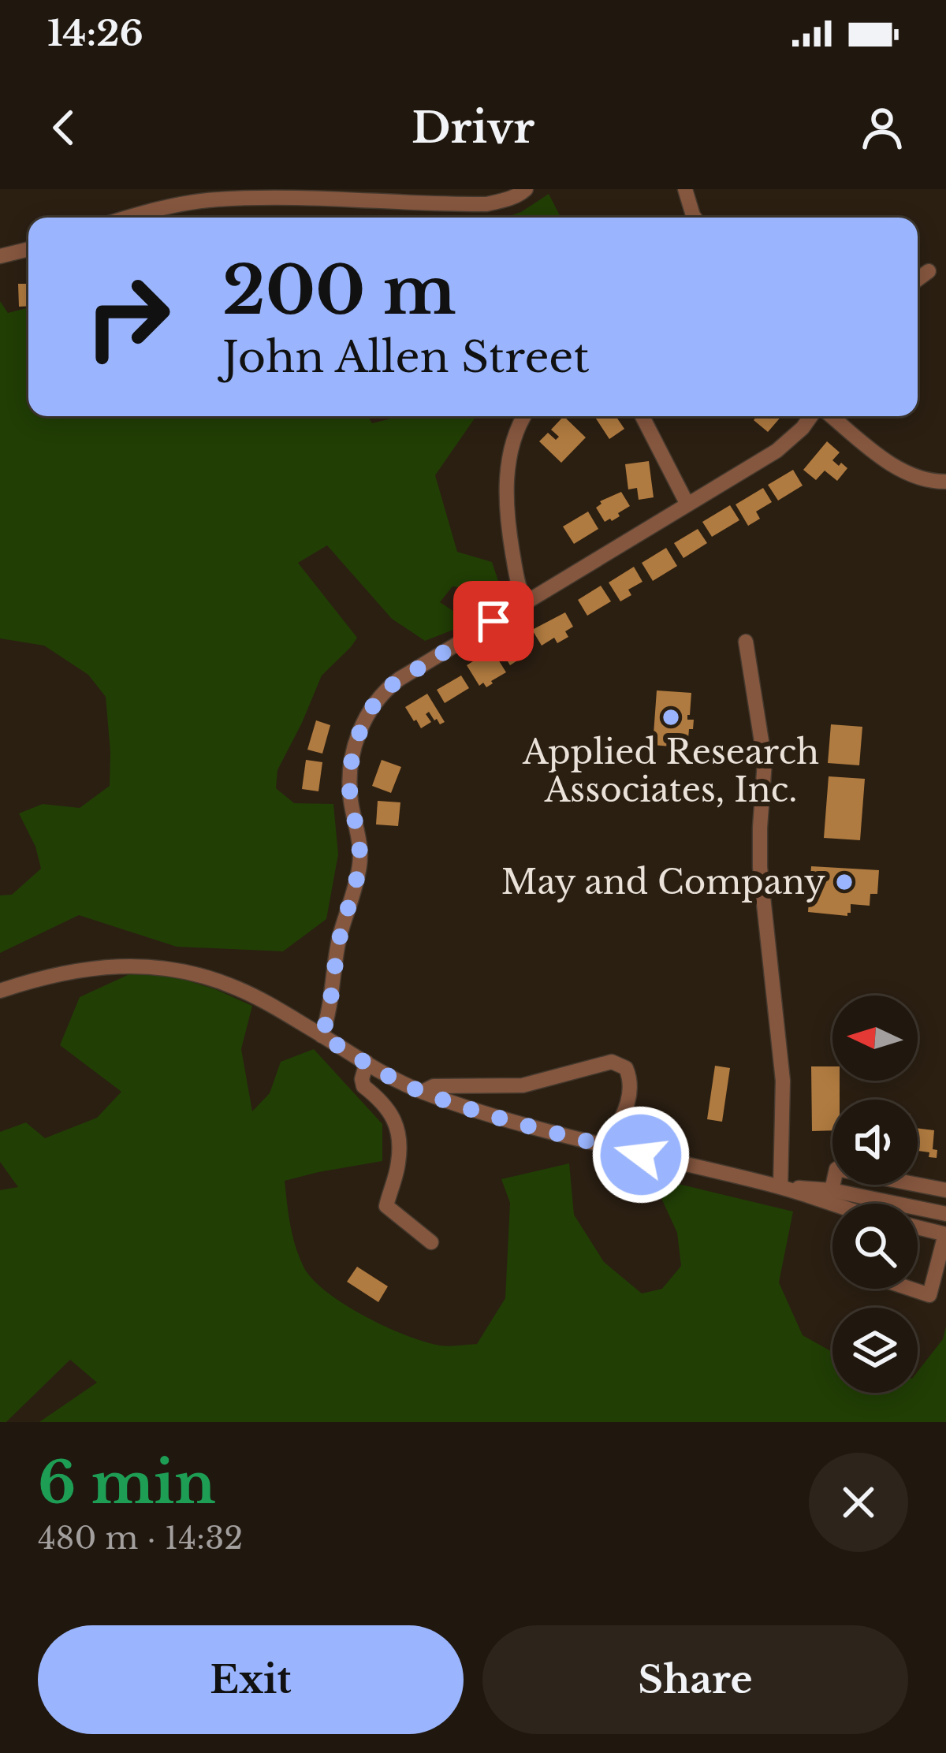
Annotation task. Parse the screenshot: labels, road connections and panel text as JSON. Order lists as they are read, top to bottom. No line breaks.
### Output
{"places":["Applied Research Associates, Inc.","May and Company"],"north":"left","page":{"status":"14:26","header":"Drivr","turn":["200 m","John Allen Street"],"heading":["6 min","480 m · 14:32"],"buttons":["Exit","Share"]}}
